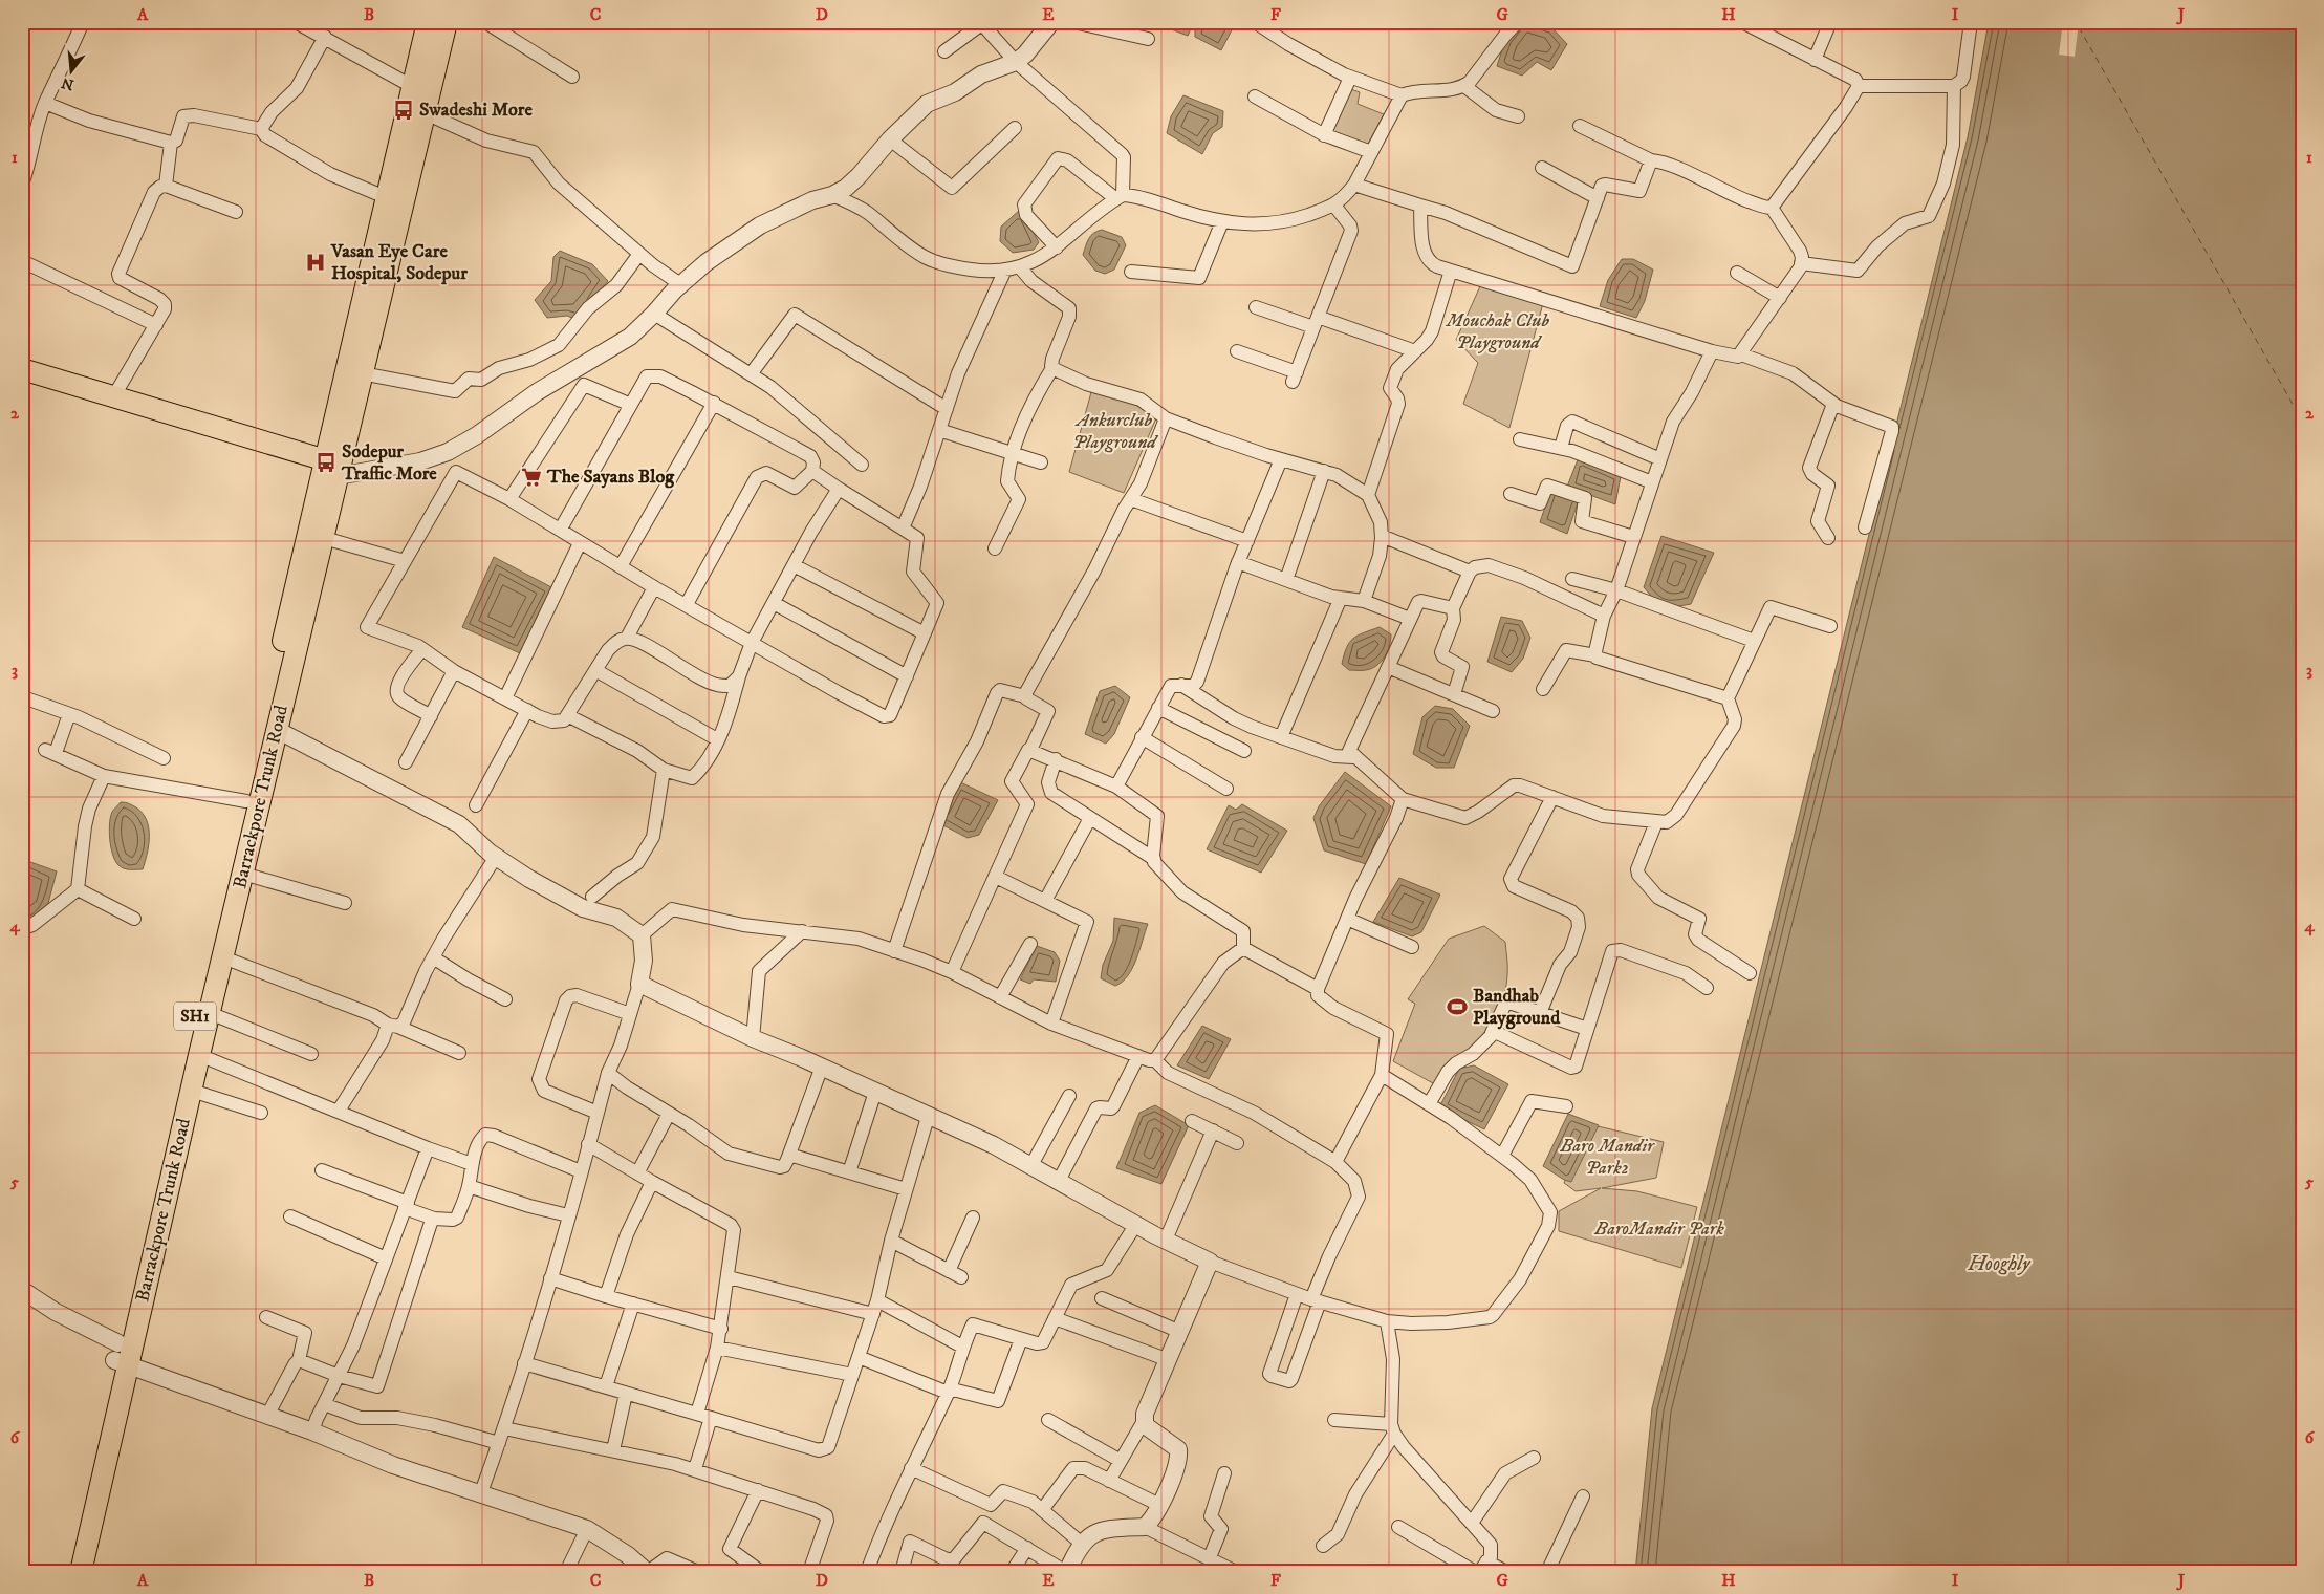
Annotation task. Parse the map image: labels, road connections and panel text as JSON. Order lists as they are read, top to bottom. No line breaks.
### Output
{"streets":{"main road":["Barrackpore Trunk Road","SH1"]},"water":["Hooghly"],"parks":["Mouchak Club Playground","Ankurclub Playground","Baro Mandir Park2","BaroMandir Park"],"places":{"bus stop":["Swadeshi More","Sodepur Traffic More"],"hospital":["Vasan Eye Care Hospital, Sodepur"],"supermarket":["The Sayans Blog"],"sports":["Bandhab Playground"]},"north":"bottom","grid":{"columns":["A","B","C","D","E","F","G","H","I","J"],"rows":["1","2","3","4","5","6"]}}
